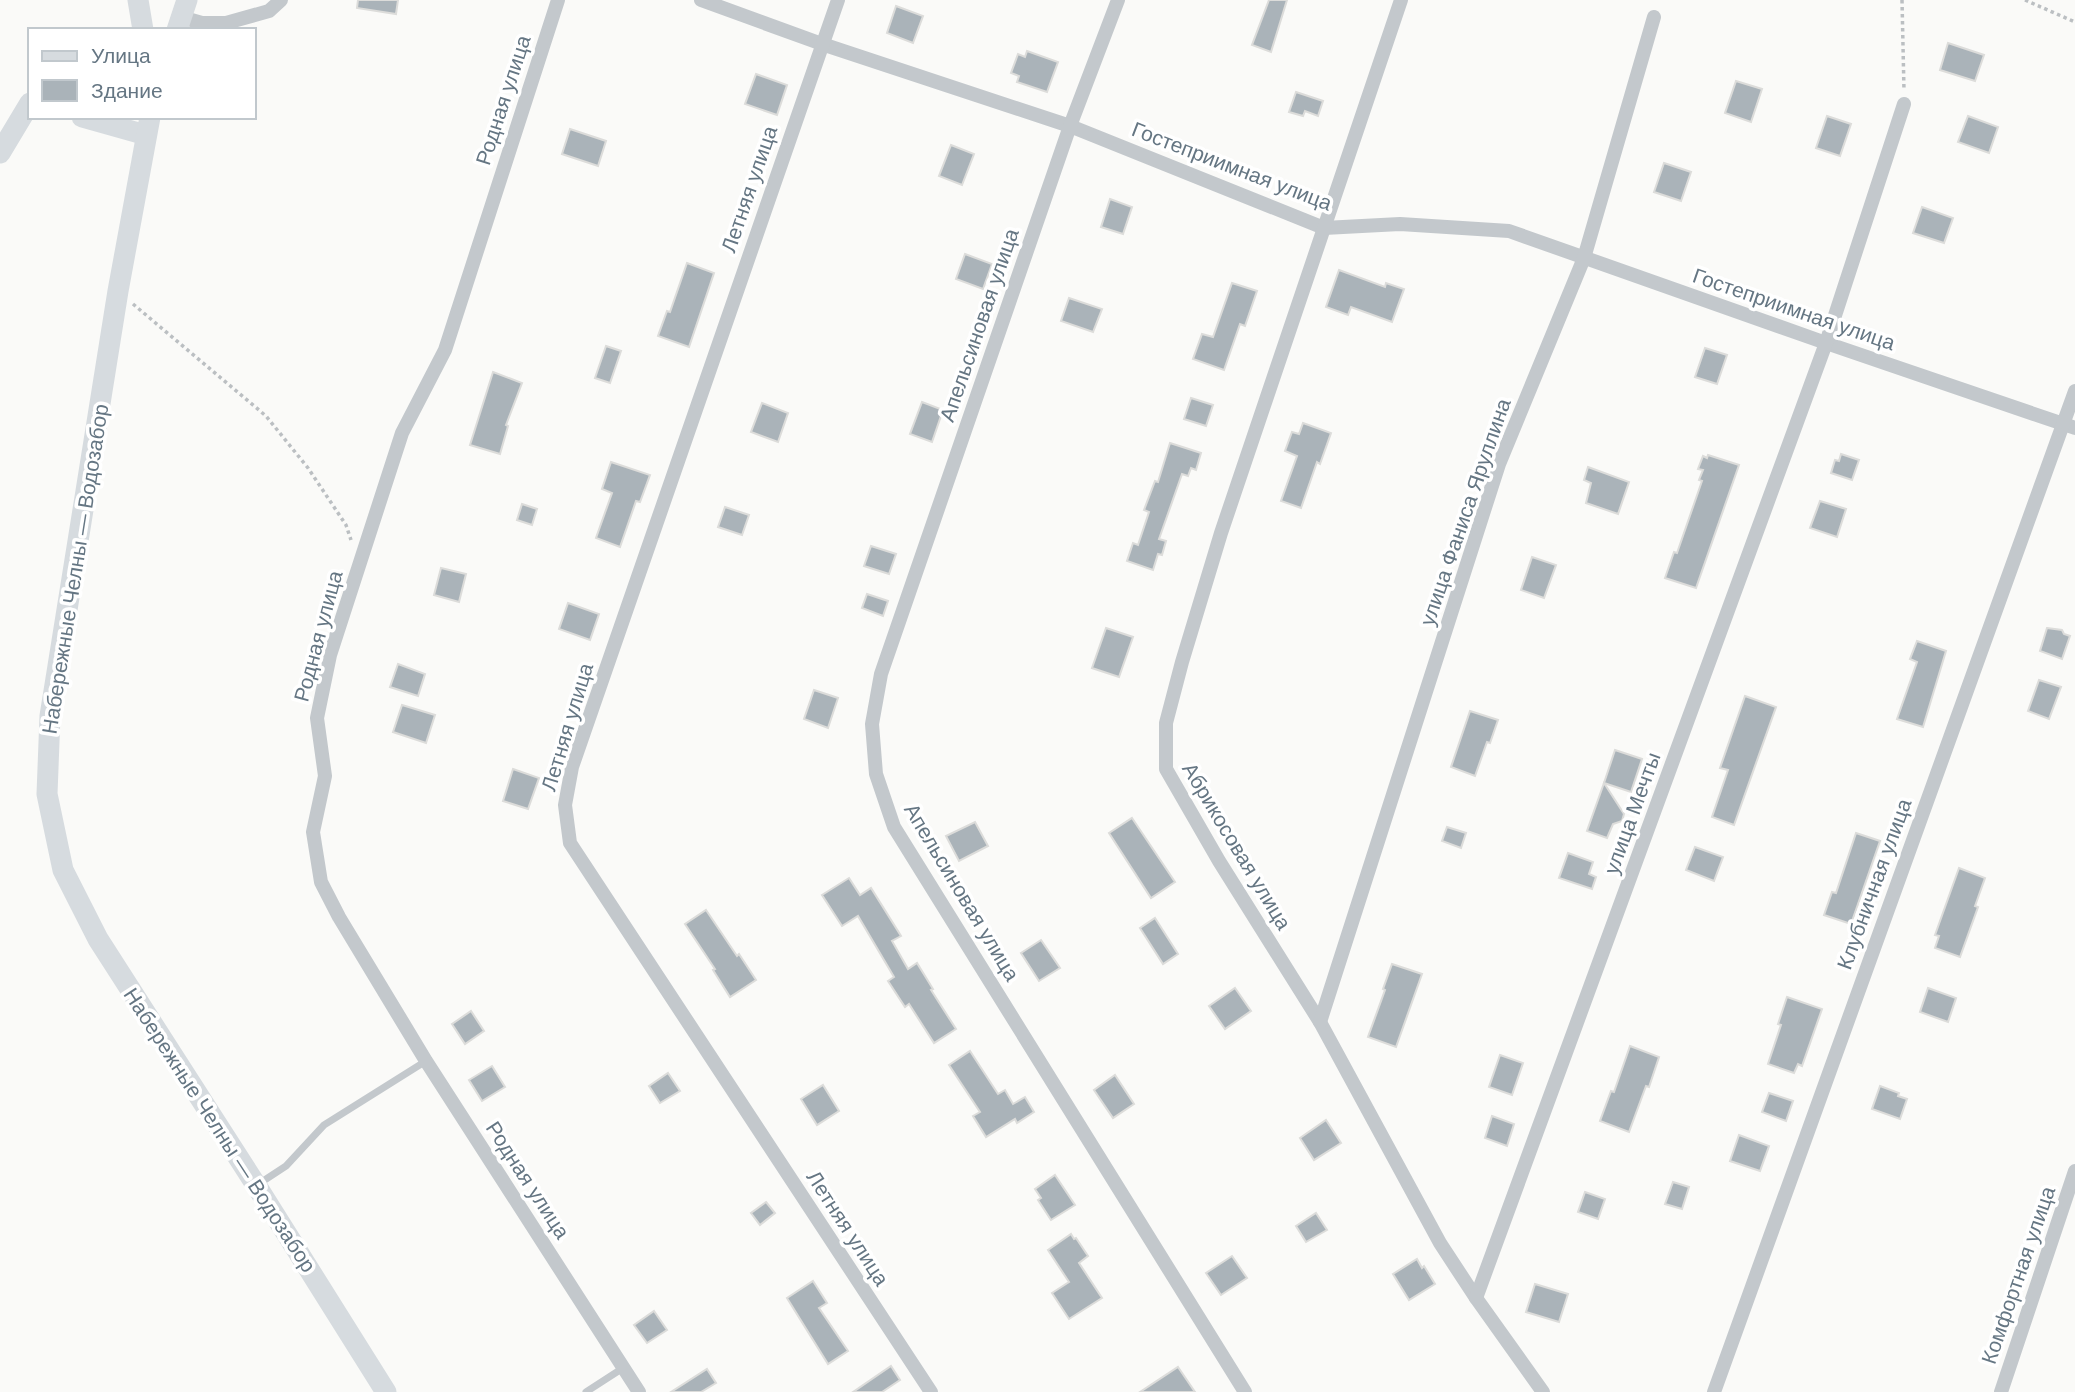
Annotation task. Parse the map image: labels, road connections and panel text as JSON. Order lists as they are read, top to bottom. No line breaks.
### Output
{"streets":{"main road":["Набережные Челны — Водозабор"],"street":["Родная улица","Гостеприимная улица","Летняя улица","Апельсиновая улица","улица Фаниса Яруллина","улица Мечты","Абрикосовая улица","Клубничная улица","Комфортная улица"]},"crossings":[["Гостеприимная улица","Летняя улица"],["Гостеприимная улица","Апельсиновая улица"],["Гостеприимная улица","улица Фаниса Яруллина"],["Гостеприимная улица","улица Мечты"],["Гостеприимная улица","Абрикосовая улица"],["Гостеприимная улица","Клубничная улица"],["улица Фаниса Яруллина","Абрикосовая улица"],["улица Мечты","Абрикосовая улица"]],"legend":["Улица","Здание"]}
